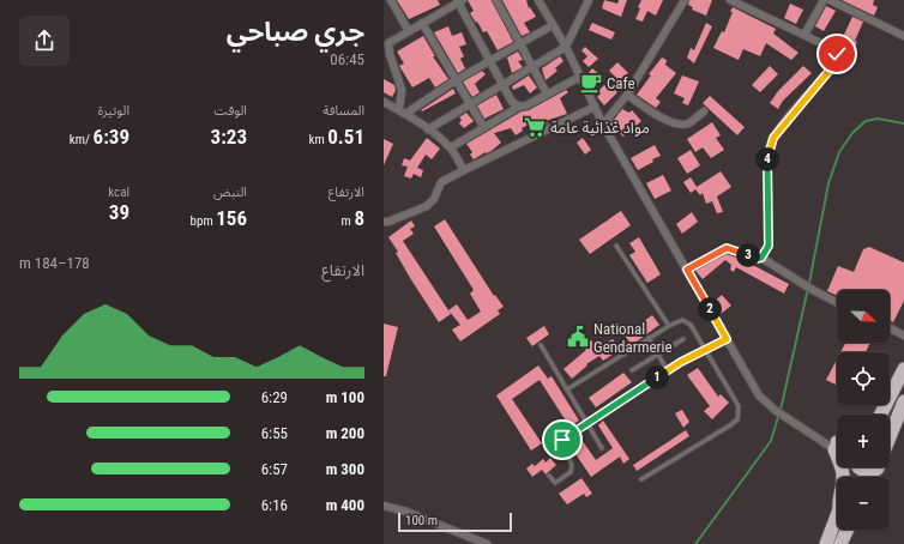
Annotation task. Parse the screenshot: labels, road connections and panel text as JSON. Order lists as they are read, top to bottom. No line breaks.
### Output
{"places":{"cafe":["Cafe"],"supermarket":["مواد غذائية عامة"],"public building":["National Gendarmerie"]},"scale_bar":"100 m","north":"right","page":{"heading":["جري صباحي","06:45"],"stats":[["المسافة","0.51 km"],["الوقت","3:23"],["الوتيرة","6:39 /km"],["الارتفاع","8 m"],["النبض","156 bpm"],["kcal","39"]],"pins":["4","3","2","1"],"chart":["الارتفاع","178–184 m"],"map_buttons":["+","−"],"list":[{"name":"100 m","note":"6:29"},{"name":"200 m","note":"6:55"},{"name":"300 m","note":"6:57"},{"name":"400 m","note":"6:16"}],"scale":"100 m"}}
